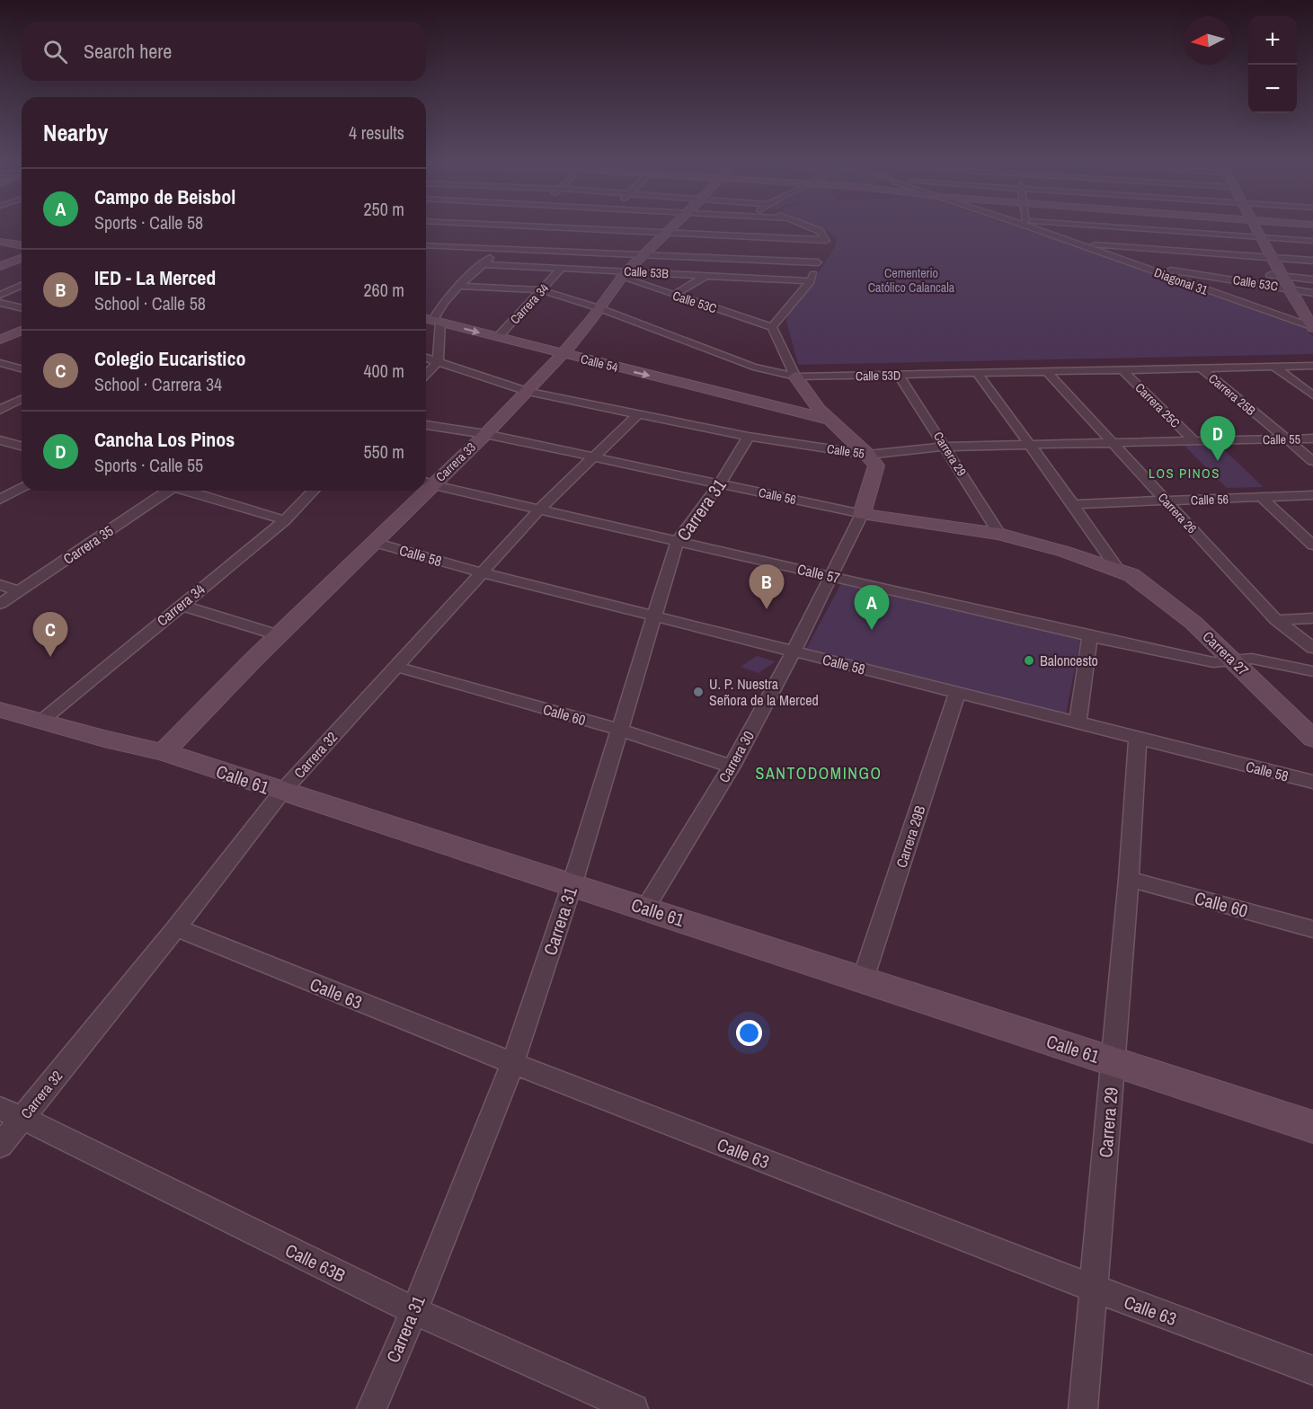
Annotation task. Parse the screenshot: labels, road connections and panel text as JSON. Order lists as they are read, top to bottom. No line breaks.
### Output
{"streets":{"street":["Calle 53B","Diagonal 31","Calle 53C","Carrera 34","Calle 54","Calle 53D","Carrera 25B","Carrera 25C","Calle 55","Carrera 29","Carrera 33","Calle 56","Carrera 31","Carrera 26","Carrera 35","Calle 58","Calle 57","Carrera 27","Calle 60","Carrera 32","Carrera 30","Calle 61","Carrera 29B","Calle 63","Calle 63B"]},"crossings":[["Calle 53B","Calle 53C"],["Calle 53B","Carrera 33"],["Diagonal 31","Calle 53C"],["Calle 53C","Carrera 34"],["Calle 53C","Carrera 33"],["Carrera 34","Calle 54"],["Carrera 34","Calle 53D"],["Carrera 34","Calle 61"],["Calle 54","Carrera 33"],["Calle 53D","Carrera 25B"],["Calle 53D","Carrera 25C"],["Calle 53D","Carrera 29"],["Calle 53D","Carrera 33"],["Calle 53D","Carrera 26"],["Calle 53D","Carrera 27"],["Carrera 25B","Calle 55"],["Carrera 25C","Calle 55"],["Calle 55","Carrera 29"],["Calle 55","Carrera 33"],["Calle 55","Carrera 31"],["Calle 55","Carrera 26"],["Calle 55","Carrera 27"],["Calle 55","Carrera 32"],["Carrera 29","Calle 56"],["Carrera 29","Calle 58"],["Carrera 29","Calle 60"],["Carrera 29","Calle 61"],["Carrera 29","Calle 63"],["Carrera 33","Calle 56"],["Carrera 33","Calle 58"],["Carrera 33","Calle 57"],["Carrera 33","Calle 61"],["Calle 56","Carrera 31"],["Calle 56","Carrera 26"],["Calle 56","Carrera 27"],["Calle 56","Carrera 32"],["Calle 56","Carrera 30"],["Carrera 31","Calle 58"],["Carrera 31","Calle 57"],["Carrera 31","Calle 60"],["Carrera 31","Calle 61"],["Carrera 31","Calle 63"],["Carrera 31","Calle 63B"],["Calle 58","Carrera 32"],["Calle 58","Carrera 30"],["Calle 58","Carrera 29B"],["Calle 57","Carrera 27"],["Calle 57","Carrera 32"],["Calle 57","Carrera 30"],["Calle 60","Carrera 32"],["Calle 60","Carrera 30"],["Carrera 32","Calle 61"],["Carrera 32","Calle 63"],["Carrera 32","Calle 63B"],["Carrera 30","Calle 61"],["Calle 61","Carrera 29B"]],"districts":["LOS PINOS","SANTODOMINGO"],"parks":["Cementerio Católico Calancala"],"places":["Baloncesto","U. P. Nuestra Señora de la Merced"],"north":"left","page":{"map_buttons":["+","−"],"search":"Search here","heading":["Nearby","4 results"],"list":[{"mark":"A","name":"Campo de Beisbol","note":"Sports · Calle 58","value":"250 m"},{"mark":"B","name":"IED - La Merced","note":"School · Calle 58","value":"260 m"},{"mark":"C","name":"Colegio Eucaristico","note":"School · Carrera 34","value":"400 m"},{"mark":"D","name":"Cancha Los Pinos","note":"Sports · Calle 55","value":"550 m"}],"pins":["D","B","A","C"]}}
